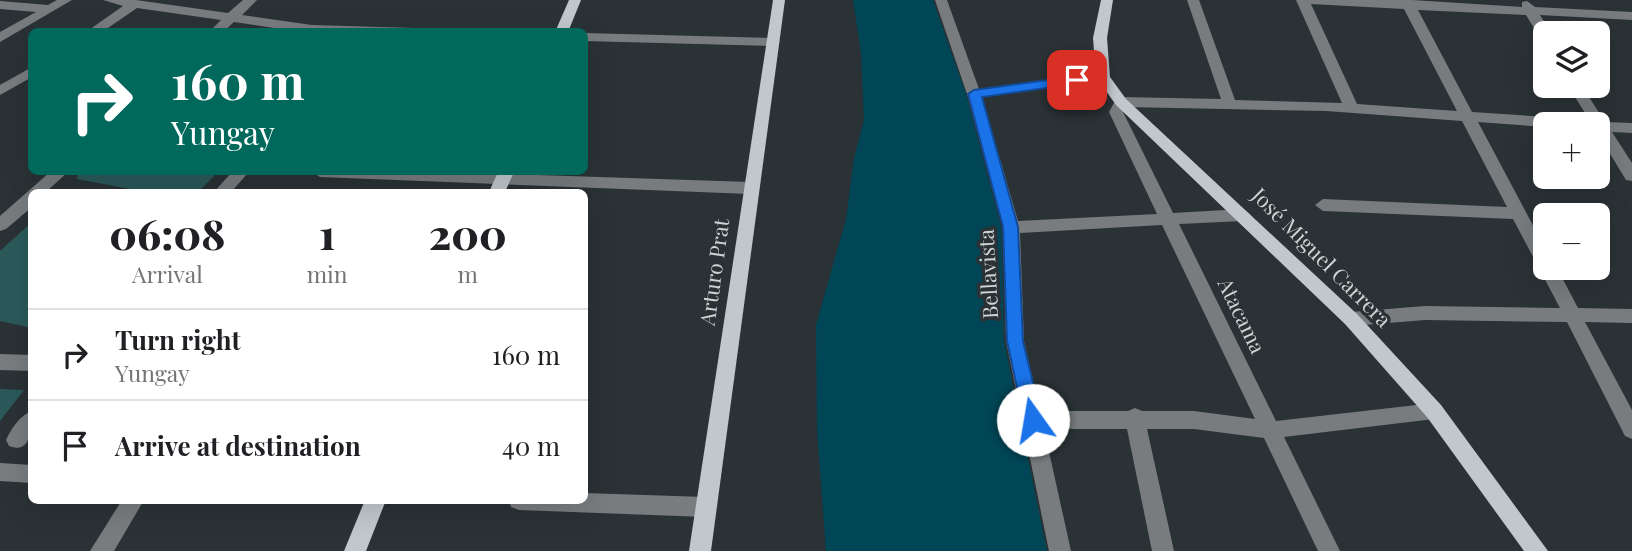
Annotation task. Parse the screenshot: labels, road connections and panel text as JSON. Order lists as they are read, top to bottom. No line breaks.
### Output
{"streets":{"main road":["José Miguel Carrera","Arturo Prat"],"street":["Bellavista","Atacama"]},"crossings":[["José Miguel Carrera","Atacama"]],"page":{"map_buttons":["+","−"],"turn":["160 m","Yungay"],"eta":["06:08","Arrival","1","min","200","m"],"list":[{"name":"Turn right","note":"Yungay","value":"160 m"},{"name":"Arrive at destination","value":"40 m"}]}}
